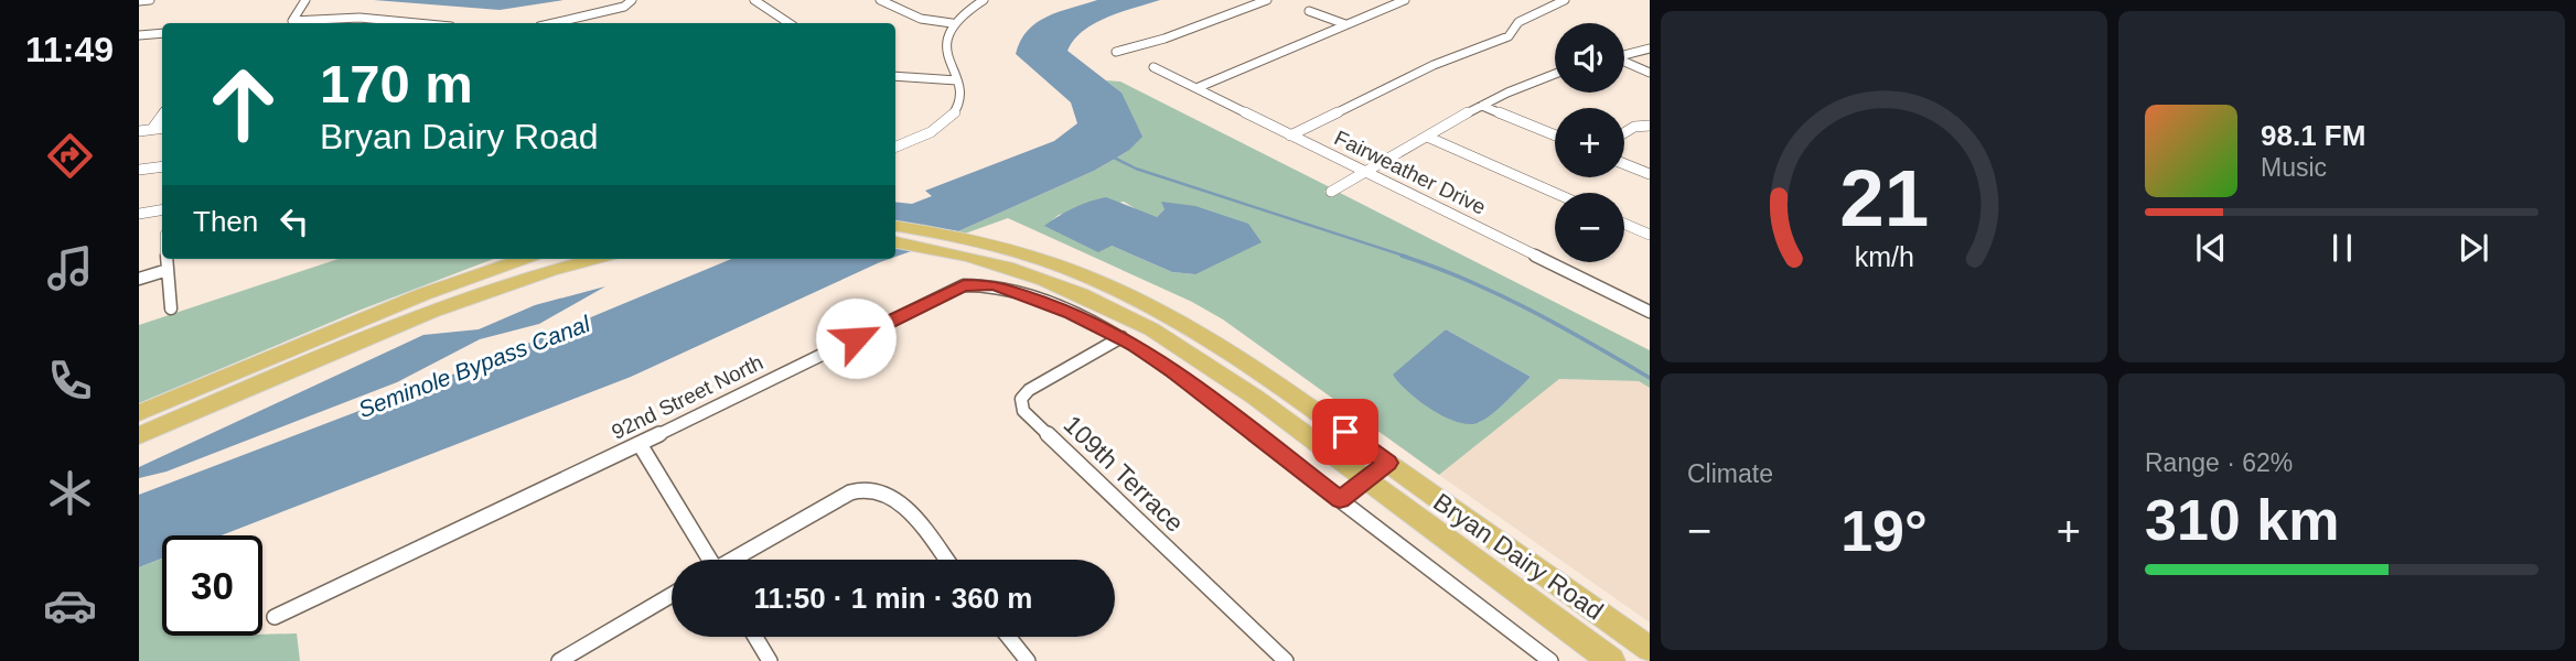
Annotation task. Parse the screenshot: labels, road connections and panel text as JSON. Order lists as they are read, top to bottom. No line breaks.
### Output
{"streets":{"main road":["Bryan Dairy Road"],"street":["Fairweather Drive","92nd Street North","109th Terrace"]},"crossings":[["92nd Street North","109th Terrace"]],"water":["Seminole Bypass Canal"],"page":{"tabs":"11:49","map_buttons":["+","−"],"turn":["170 m","Bryan Dairy Road"],"song":["98.1 FM","Music"],"then":"Then","tile":["Climate",["Range · 62%","310 km"]],"heat":["−","19°","+"],"limit":"30","trip":"11:50 · 1 min · 360 m","gauge":["21","km/h"]}}
